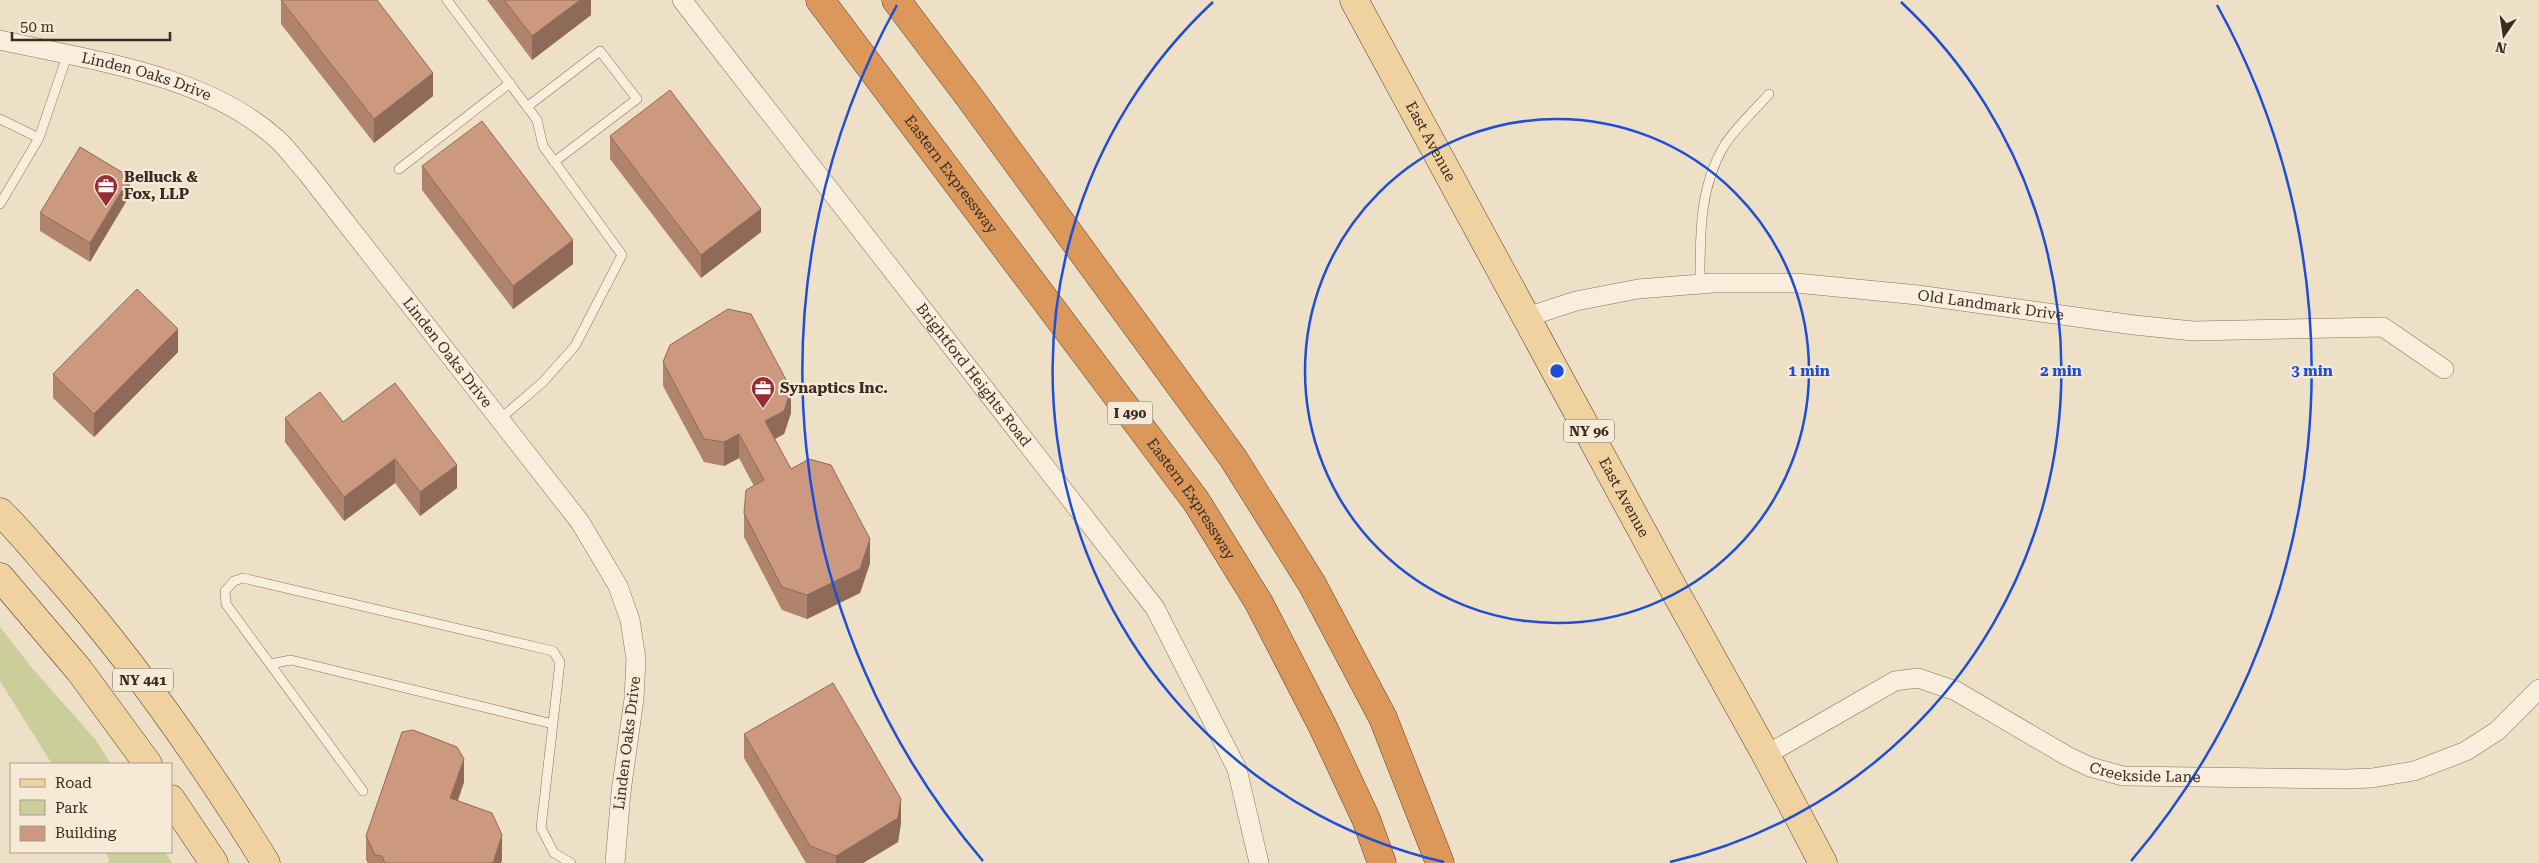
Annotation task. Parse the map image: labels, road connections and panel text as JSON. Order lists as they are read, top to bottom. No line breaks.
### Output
{"streets":{"highway":["Eastern Expressway","I 490"],"main road":["East Avenue","NY 96","NY 441"],"street":["Linden Oaks Drive","Old Landmark Drive","Brightford Heights Road","Creekside Lane"]},"crossings":[["East Avenue","Old Landmark Drive"],["East Avenue","Creekside Lane"]],"places":{"office":["Belluck & Fox, LLP","Synaptics Inc."]},"legend":["Road","Park","Building"],"scale_bar":"50 m","north":"bottom","rings":["1 min","2 min","3 min"]}
